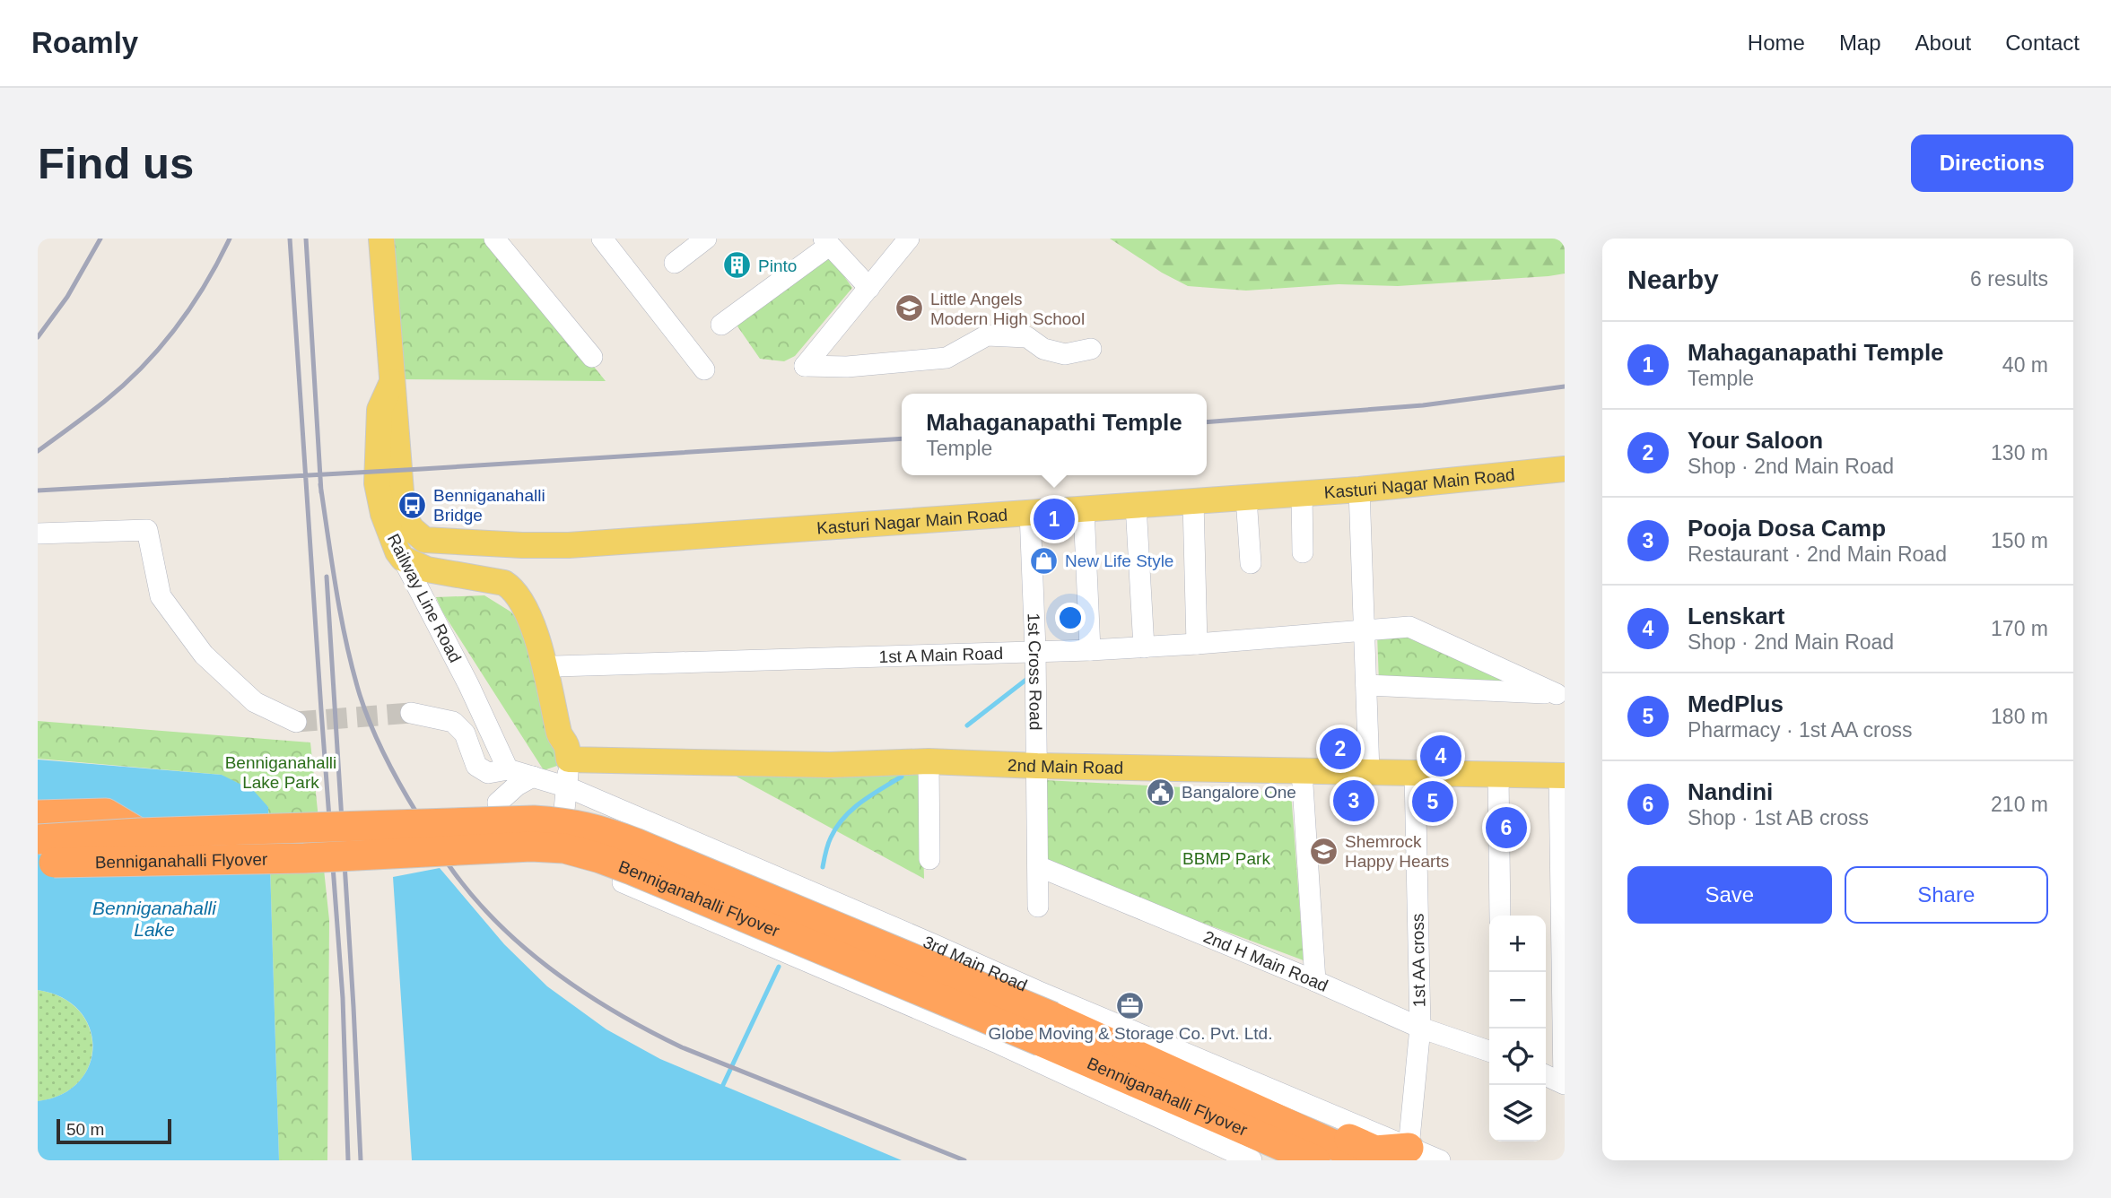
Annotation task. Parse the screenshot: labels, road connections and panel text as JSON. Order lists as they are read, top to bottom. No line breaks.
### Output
{"streets":{"highway":["Benniganahalli Flyover"],"main road":["Kasturi Nagar Main Road","Railway Line Road","2nd Main Road"],"street":["1st A Main Road","1st Cross Road","1st AA cross","2nd H Main Road","3rd Main Road"]},"crossings":[["Kasturi Nagar Main Road","Railway Line Road"],["Kasturi Nagar Main Road","1st Cross Road"],["Railway Line Road","3rd Main Road"],["1st A Main Road","1st Cross Road"],["1st Cross Road","2nd Main Road"],["1st Cross Road","2nd H Main Road"],["2nd Main Road","1st AA cross"],["1st AA cross","2nd H Main Road"],["1st AA cross","3rd Main Road"]],"water":["Benniganahalli Lake"],"parks":["Benniganahalli Lake Park","BBMP Park"],"places":{"building":["Pinto"],"school or university":["Little Angels Modern High School","Shemrock Happy Hearts"],"bus stop":["Benniganahalli Bridge"],"shop":["New Life Style"],"public building":["Bangalore One"],"office":["Globe Moving & Storage Co. Pvt. Ltd."]},"scale_bar":"50 m","page":{"header":"Roamly","nav":["Home","Map","About","Contact"],"buttons":["Directions",["Save","Share"]],"title":"Find us","heading":["Nearby","6 results"],"list":[{"mark":"1","name":"Mahaganapathi Temple","note":"Temple","value":"40 m"},{"mark":"2","name":"Your Saloon","note":"Shop · 2nd Main Road","value":"130 m"},{"mark":"3","name":"Pooja Dosa Camp","note":"Restaurant · 2nd Main Road","value":"150 m"},{"mark":"4","name":"Lenskart","note":"Shop · 2nd Main Road","value":"170 m"},{"mark":"5","name":"MedPlus","note":"Pharmacy · 1st AA cross","value":"180 m"},{"mark":"6","name":"Nandini","note":"Shop · 1st AB cross","value":"210 m"}],"popup":["Mahaganapathi Temple","Temple"],"pins":["1","2","4","3","5","6"],"map_buttons":["+","−"],"scale":"50 m"}}
